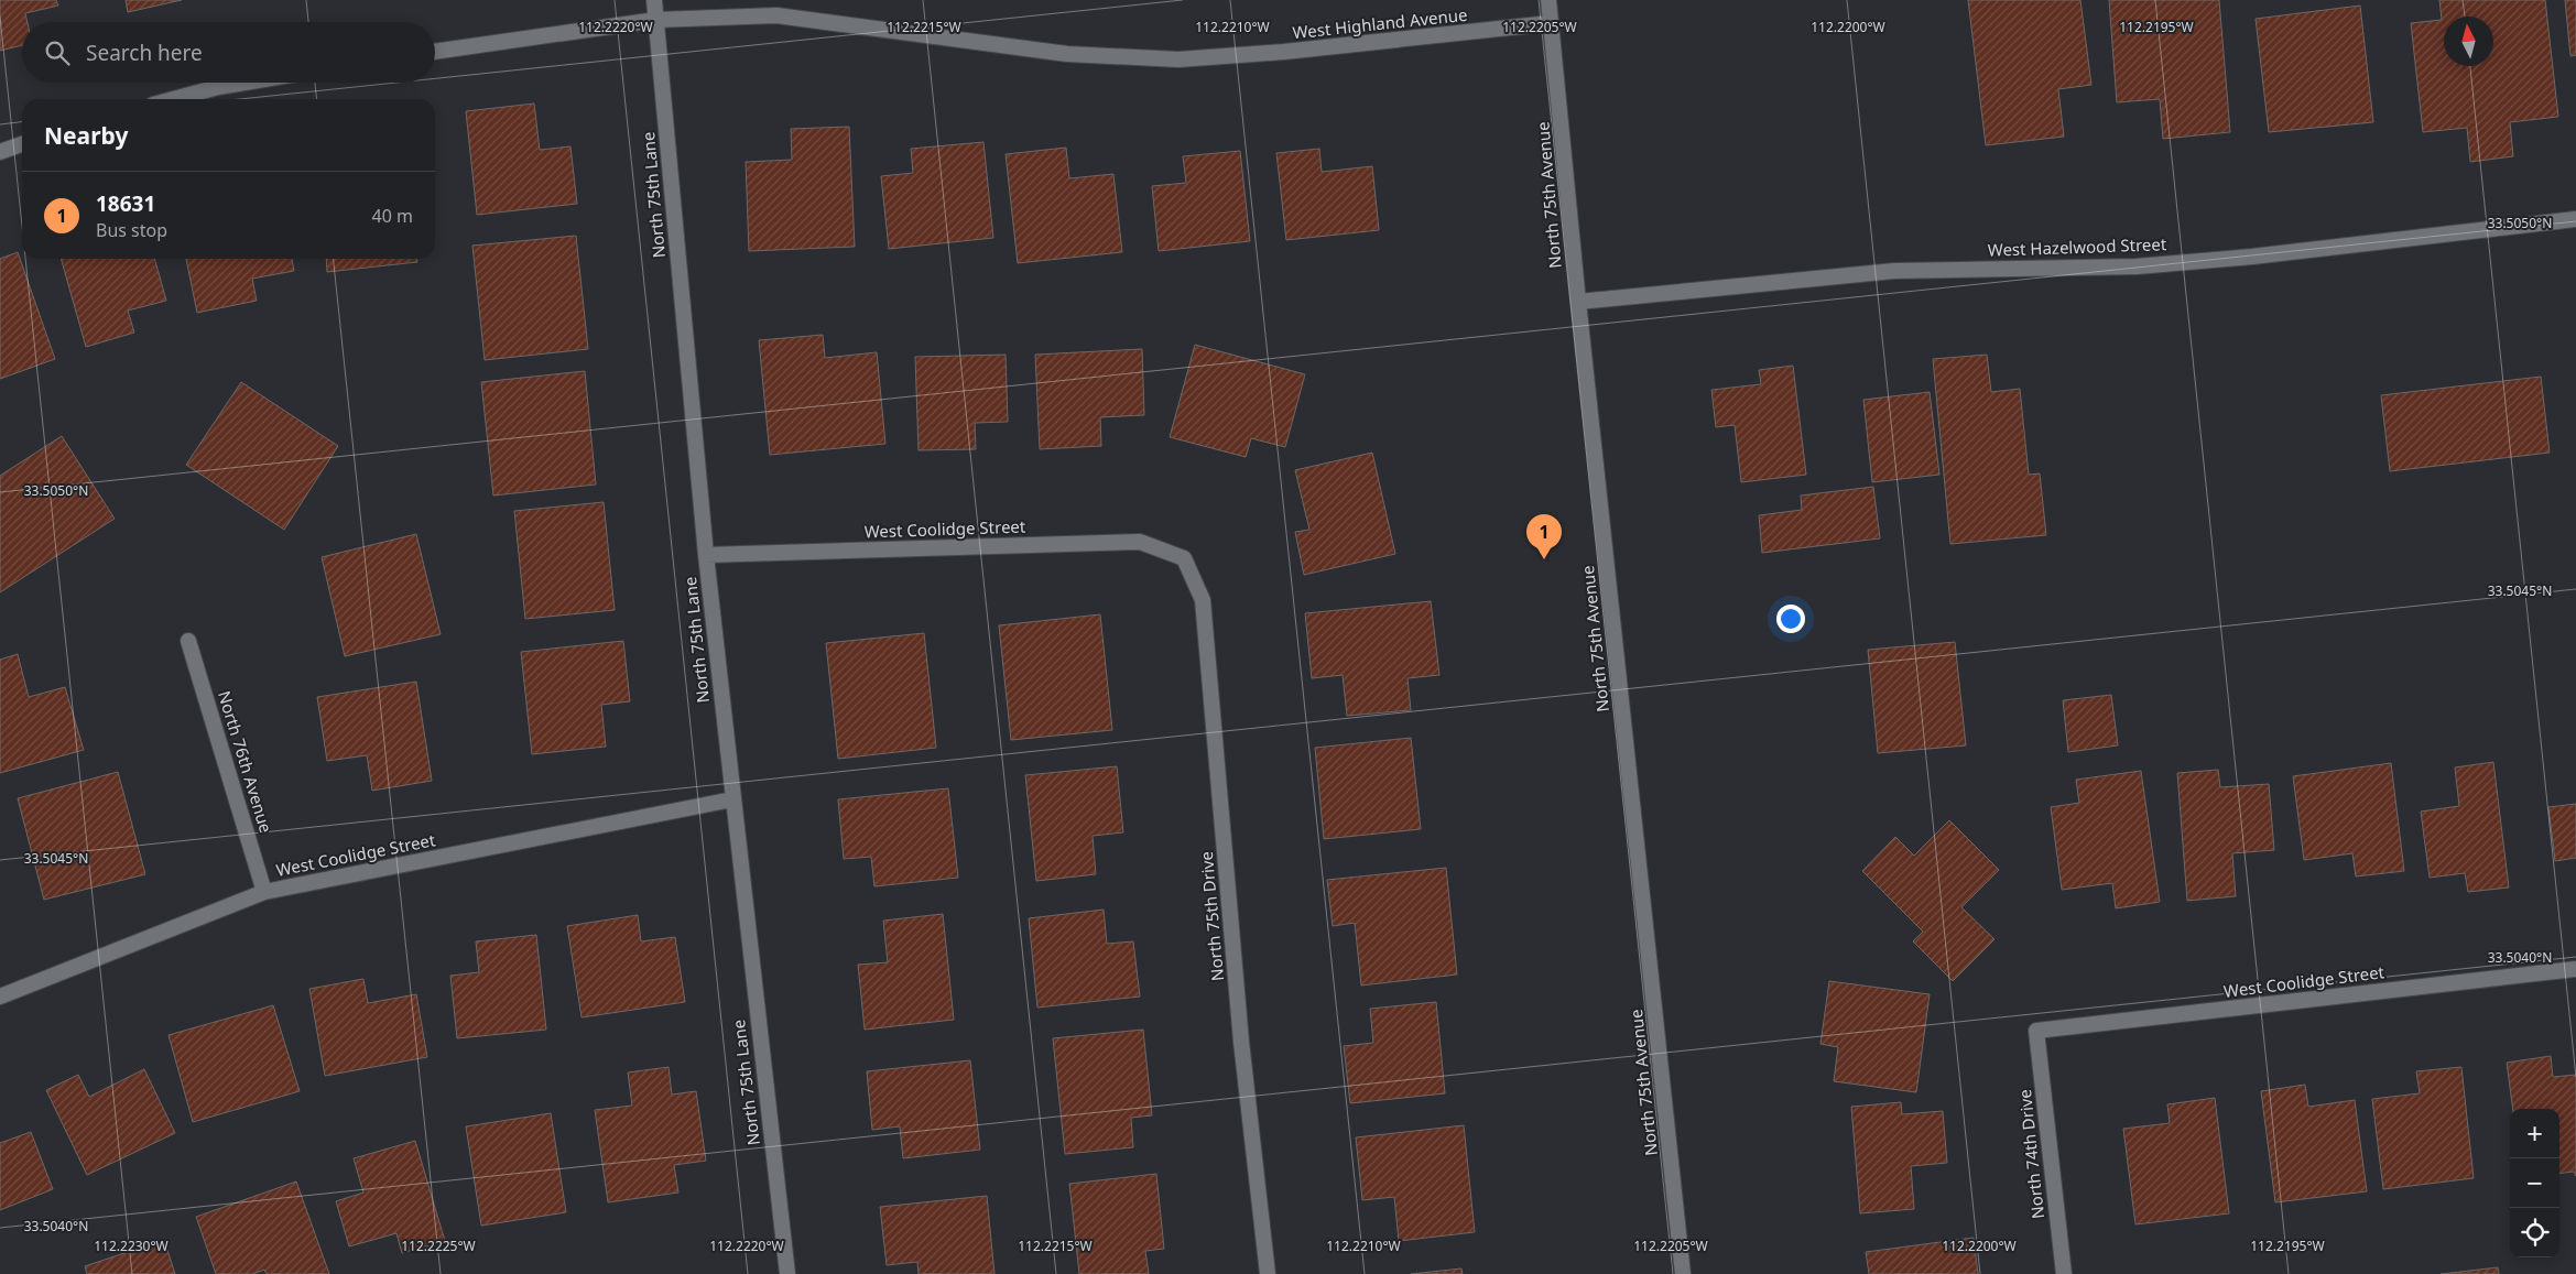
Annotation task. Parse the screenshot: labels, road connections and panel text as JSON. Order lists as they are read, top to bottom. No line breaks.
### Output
{"streets":{"street":["West Highland Avenue","North 75th Lane","North 75th Avenue","West Hazelwood Street","West Coolidge Street","North 76th Avenue","North 75th Drive","North 74th Drive"]},"crossings":[["West Highland Avenue","North 75th Lane"],["West Highland Avenue","North 75th Avenue"],["North 75th Lane","West Coolidge Street"],["North 75th Avenue","West Hazelwood Street"],["West Coolidge Street","North 76th Avenue"],["West Coolidge Street","North 75th Drive"],["West Coolidge Street","North 74th Drive"]],"north":"top","page":{"search":"Search here","heading":"Nearby","list":[{"mark":"1","name":"18631","note":"Bus stop","value":"40 m"}],"pins":"1","map_buttons":["+","−"]},"coordinates":["112.2220°W","112.2215°W","112.2210°W","112.2205°W","112.2200°W","112.2195°W","33.5050°N","33.5045°N","33.5040°N","112.2230°W","112.2225°W"]}
